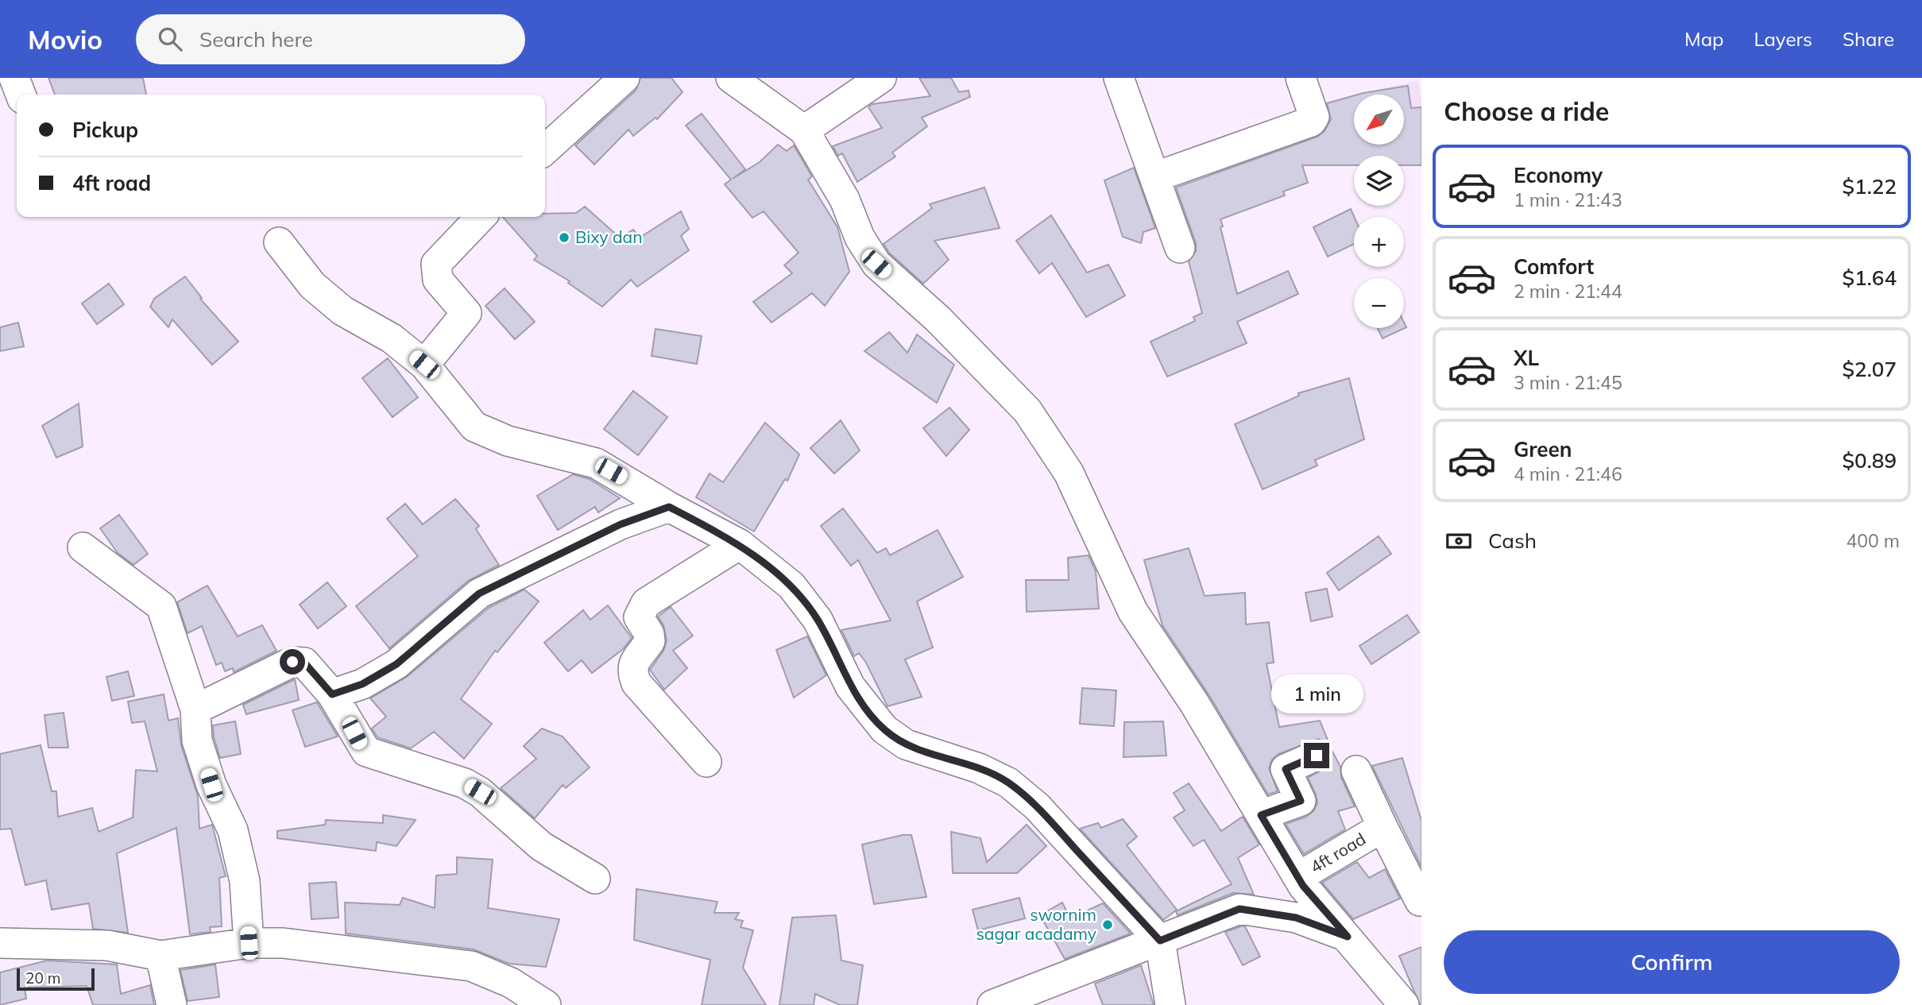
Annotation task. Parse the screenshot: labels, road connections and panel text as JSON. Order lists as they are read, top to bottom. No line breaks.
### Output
{"streets":{"street":["4ft road"]},"places":["Bixy dan","swornim sagar acadamy"],"scale_bar":"20 m","north":"bottom left","page":{"header":"Movio","search":"Search here","nav":["Map","Layers","Share"],"heading":"Choose a ride","map_buttons":["+","−"],"banner":["Pickup","4ft road"],"list":[{"name":"Economy","note":"1 min · 21:43","value":"$1.22"},{"name":"Comfort","note":"2 min · 21:44","value":"$1.64"},{"name":"XL","note":"3 min · 21:45","value":"$2.07"},{"name":"Green","note":"4 min · 21:46","value":"$0.89"}],"pay":["Cash","400 m"],"bubble":"1 min","buttons":"Confirm","scale":"20 m"}}
